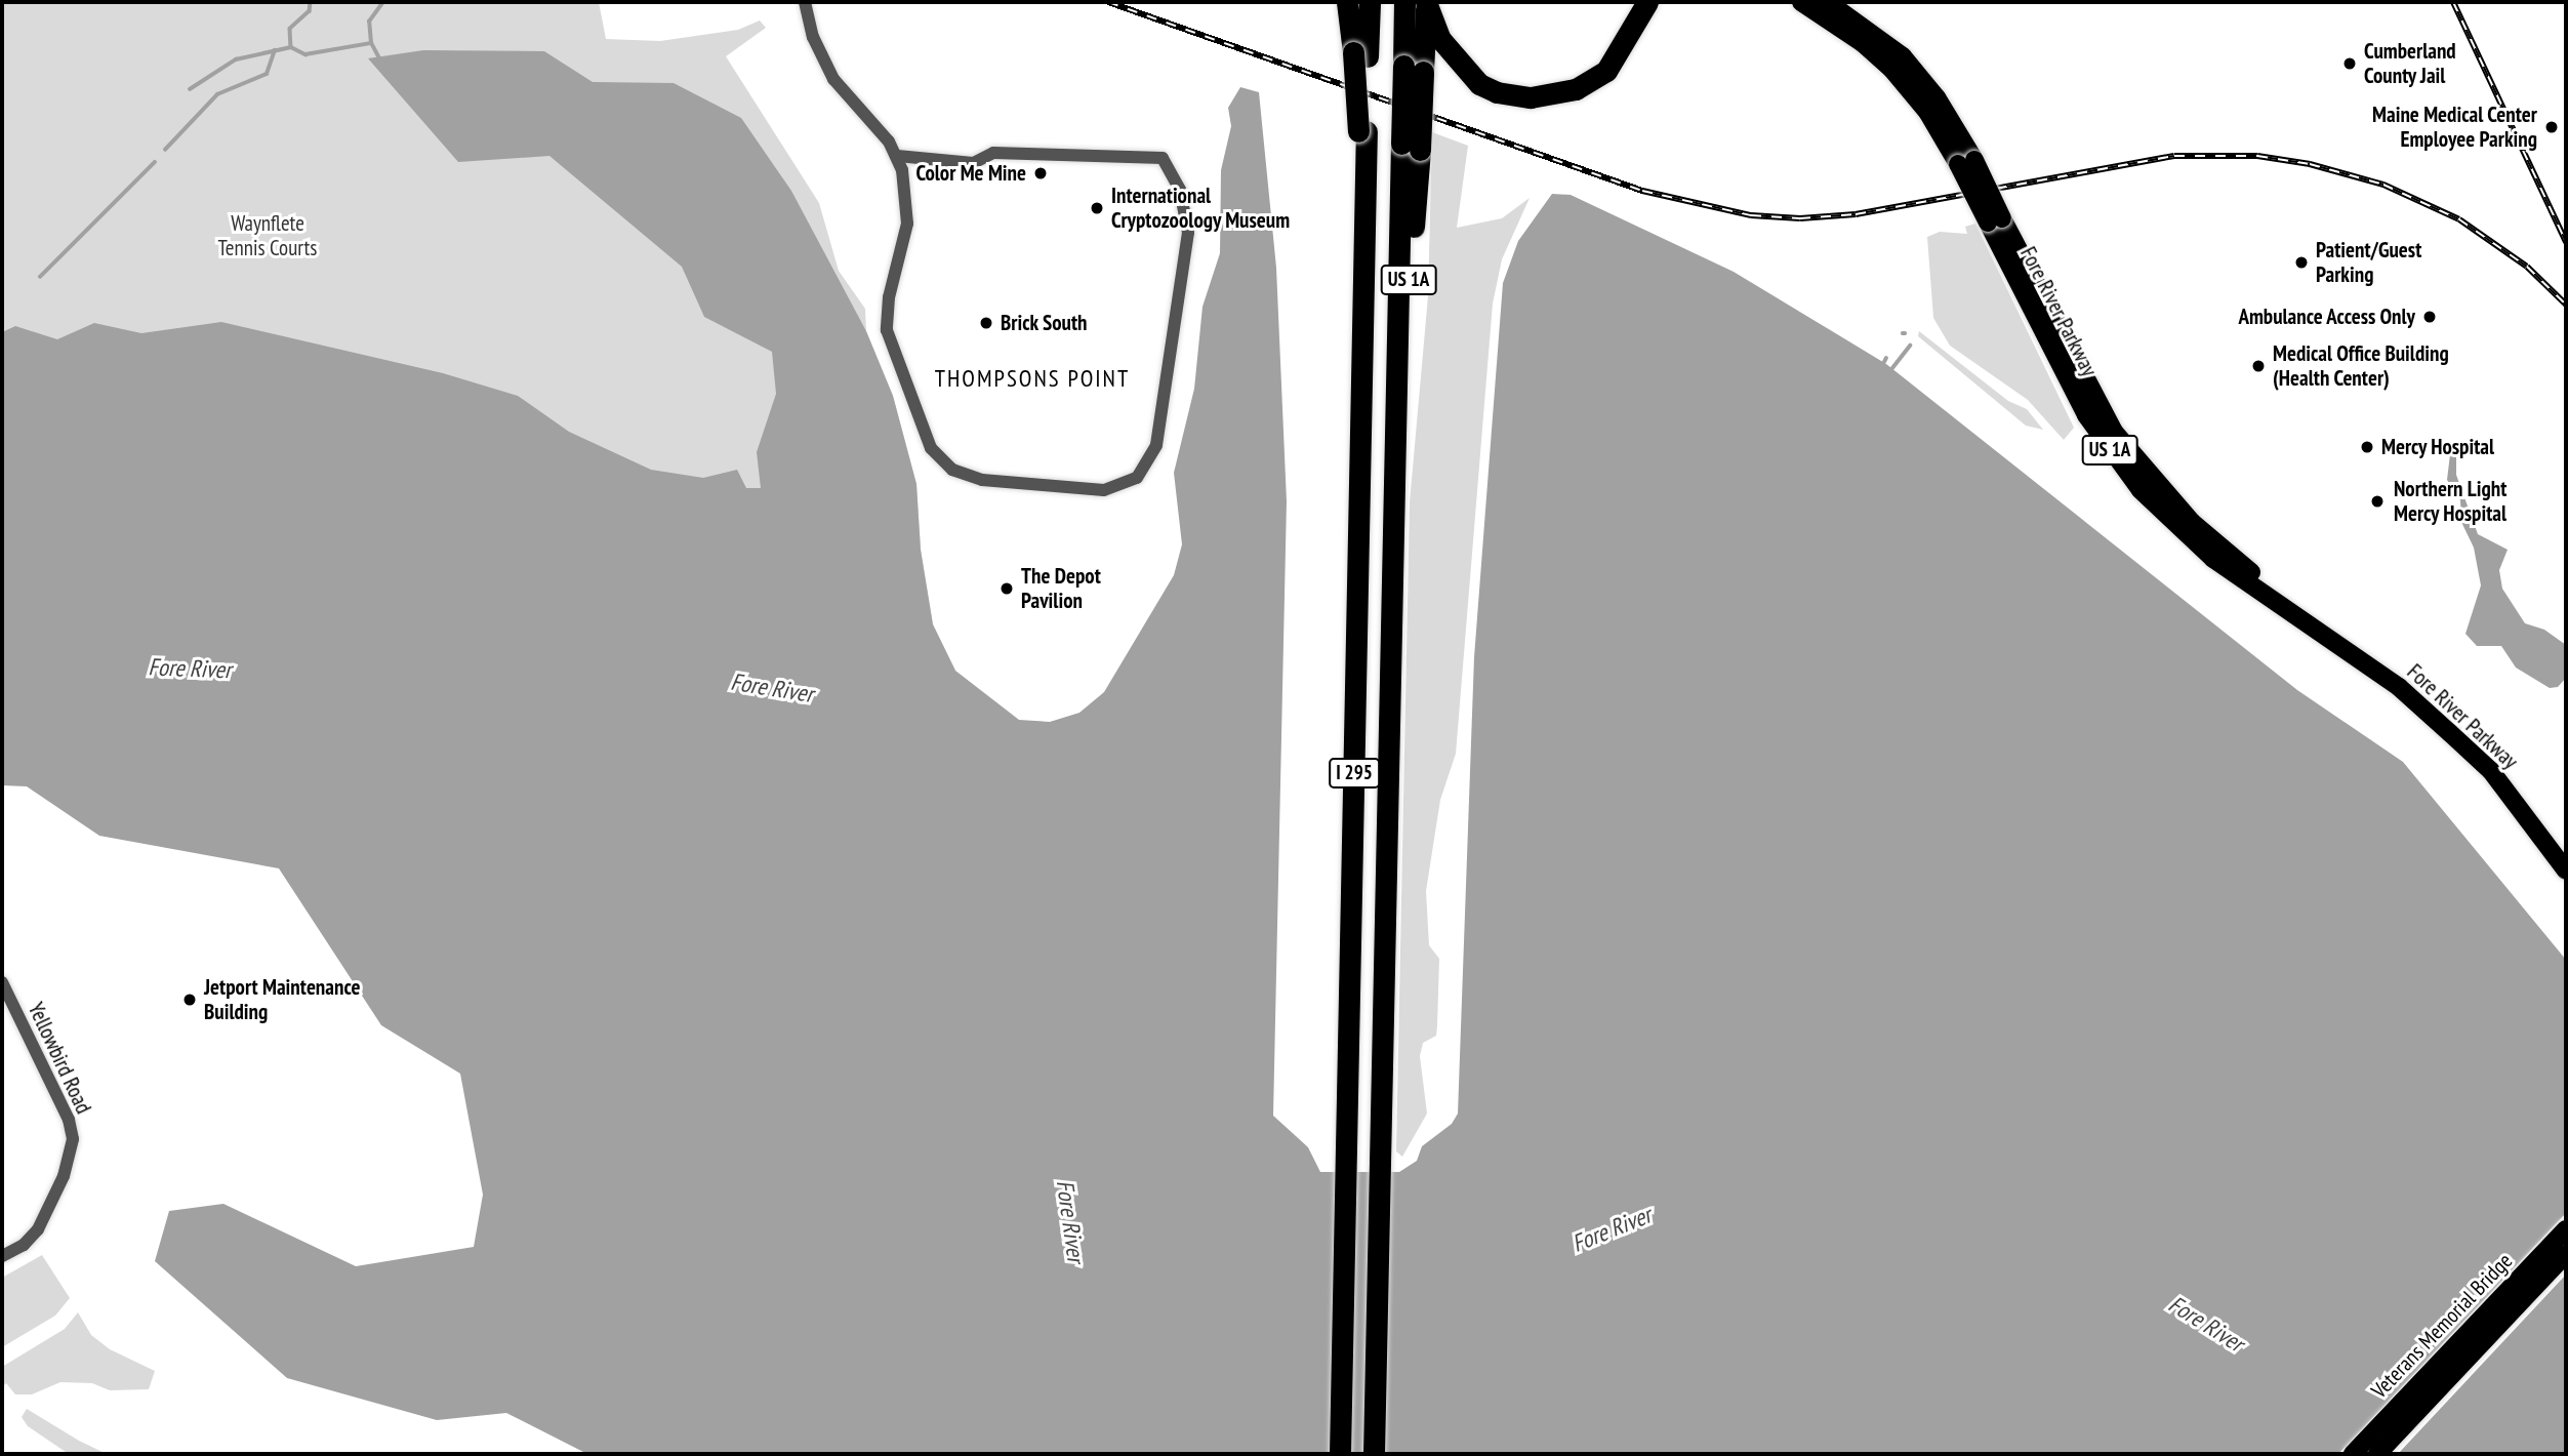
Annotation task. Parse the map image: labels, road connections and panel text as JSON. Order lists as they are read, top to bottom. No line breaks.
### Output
{"streets":{"highway":["I 295"],"main road":["US 1A","Fore River Parkway","Veterans Memorial Bridge"],"street":["Yellowbird Road"]},"districts":["THOMPSONS POINT"],"water":["Fore River"],"parks":["Waynflete Tennis Courts"],"places":["Cumberland County Jail","Maine Medical Center Employee Parking","Color Me Mine","International Cryptozoology Museum","Patient/Guest Parking","Ambulance Access Only","Brick South","Medical Office Building (Health Center)","Mercy Hospital","Northern Light Mercy Hospital","The Depot Pavilion","Jetport Maintenance Building"]}
